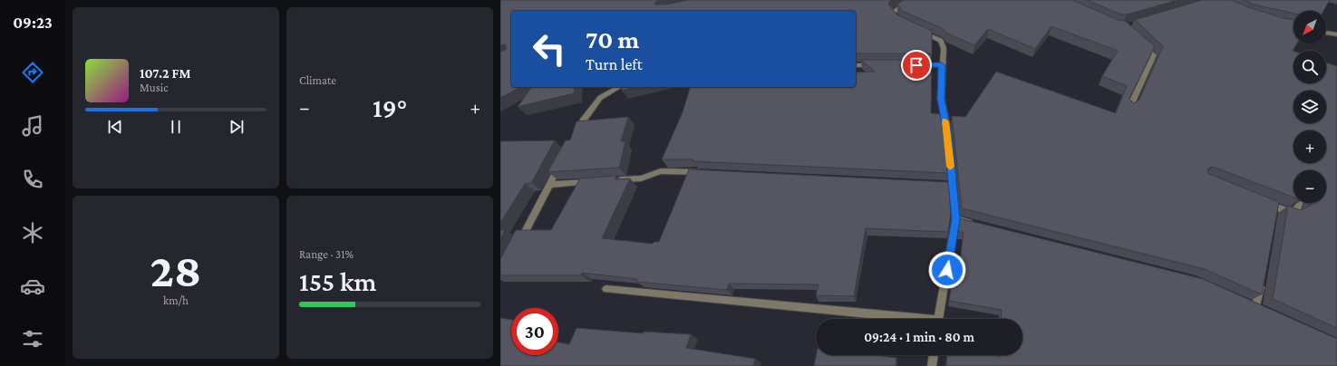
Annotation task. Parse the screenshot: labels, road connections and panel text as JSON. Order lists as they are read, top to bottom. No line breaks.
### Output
{"north":"bottom left","page":{"tabs":"09:23","tile":["Climate",["28","km/h"],["Range · 31%","155 km"]],"map_buttons":["+","−"],"turn":["70 m","Turn left"],"song":["107.2 FM","Music"],"heat":["−","19°","+"],"limit":"30","trip":"09:24 · 1 min · 80 m"}}
